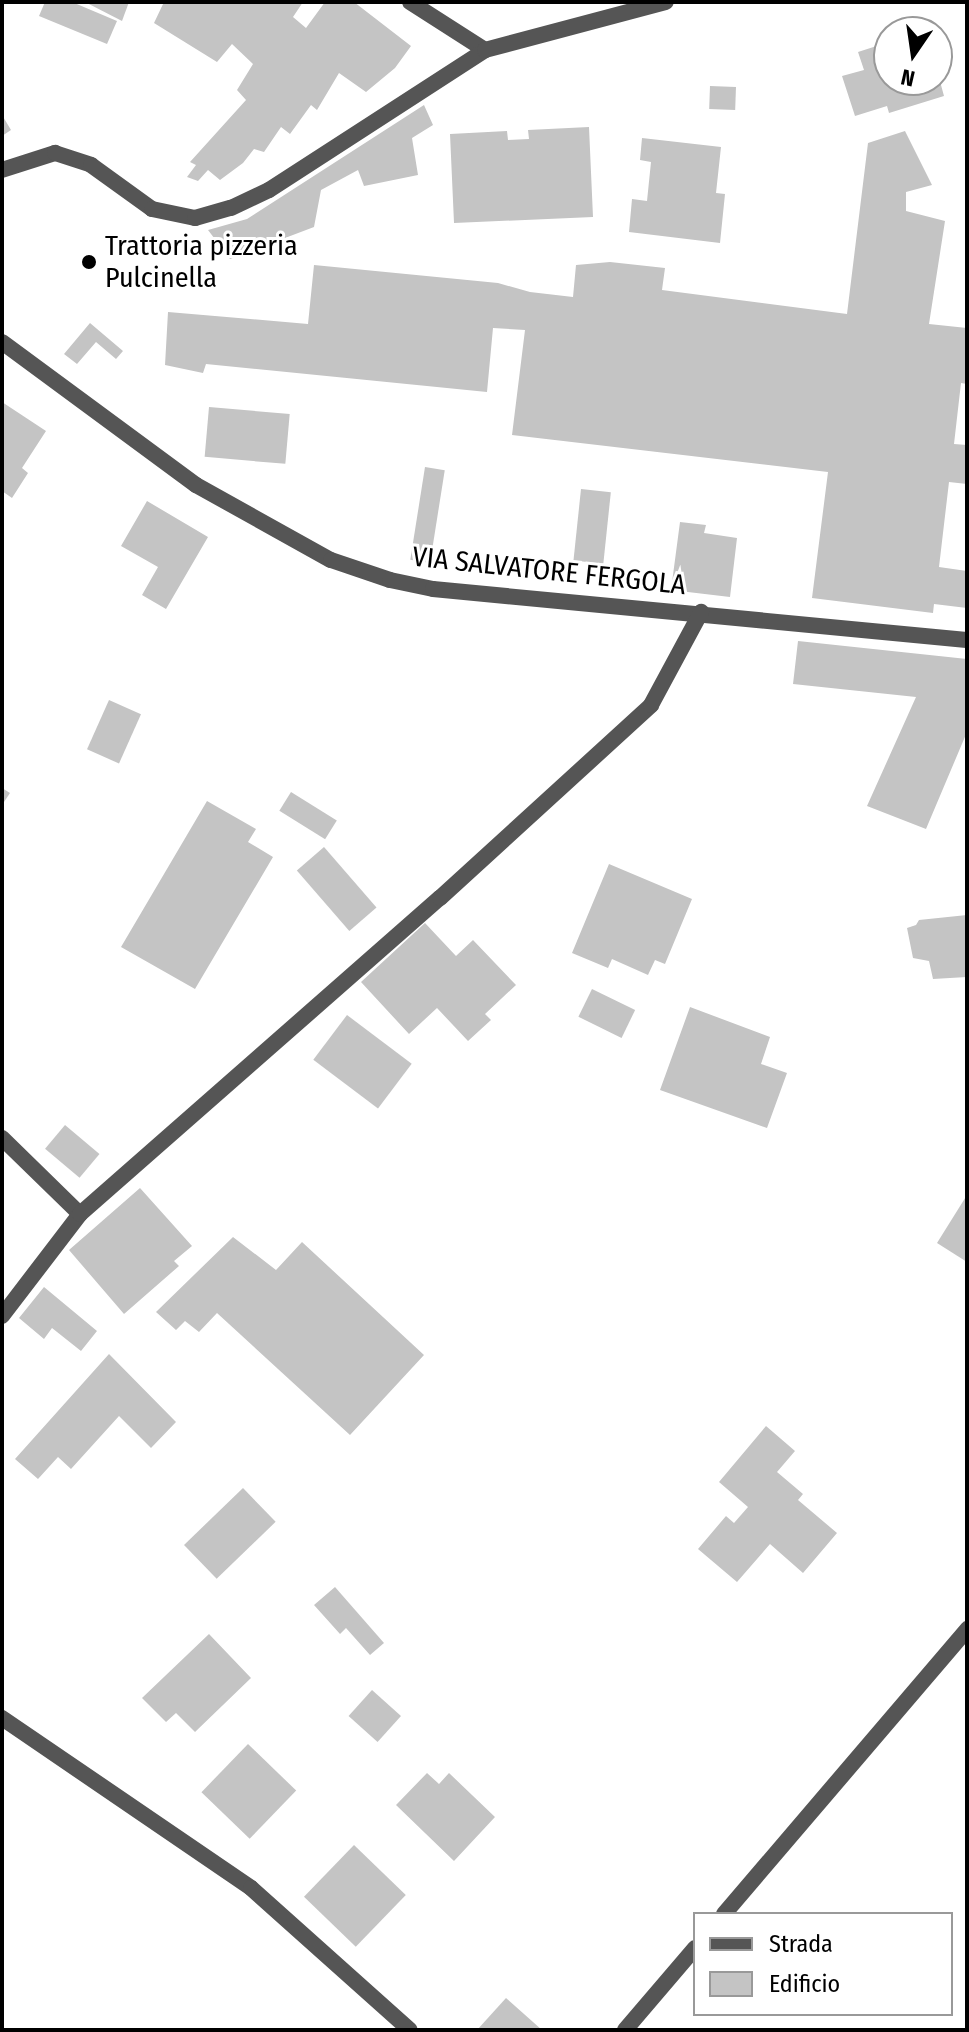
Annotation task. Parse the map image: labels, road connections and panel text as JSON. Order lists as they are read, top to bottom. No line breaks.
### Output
{"streets":{"street":["VIA SALVATORE FERGOLA"]},"places":["Trattoria pizzeria Pulcinella"],"legend":["Strada","Edificio"],"north":"bottom"}
